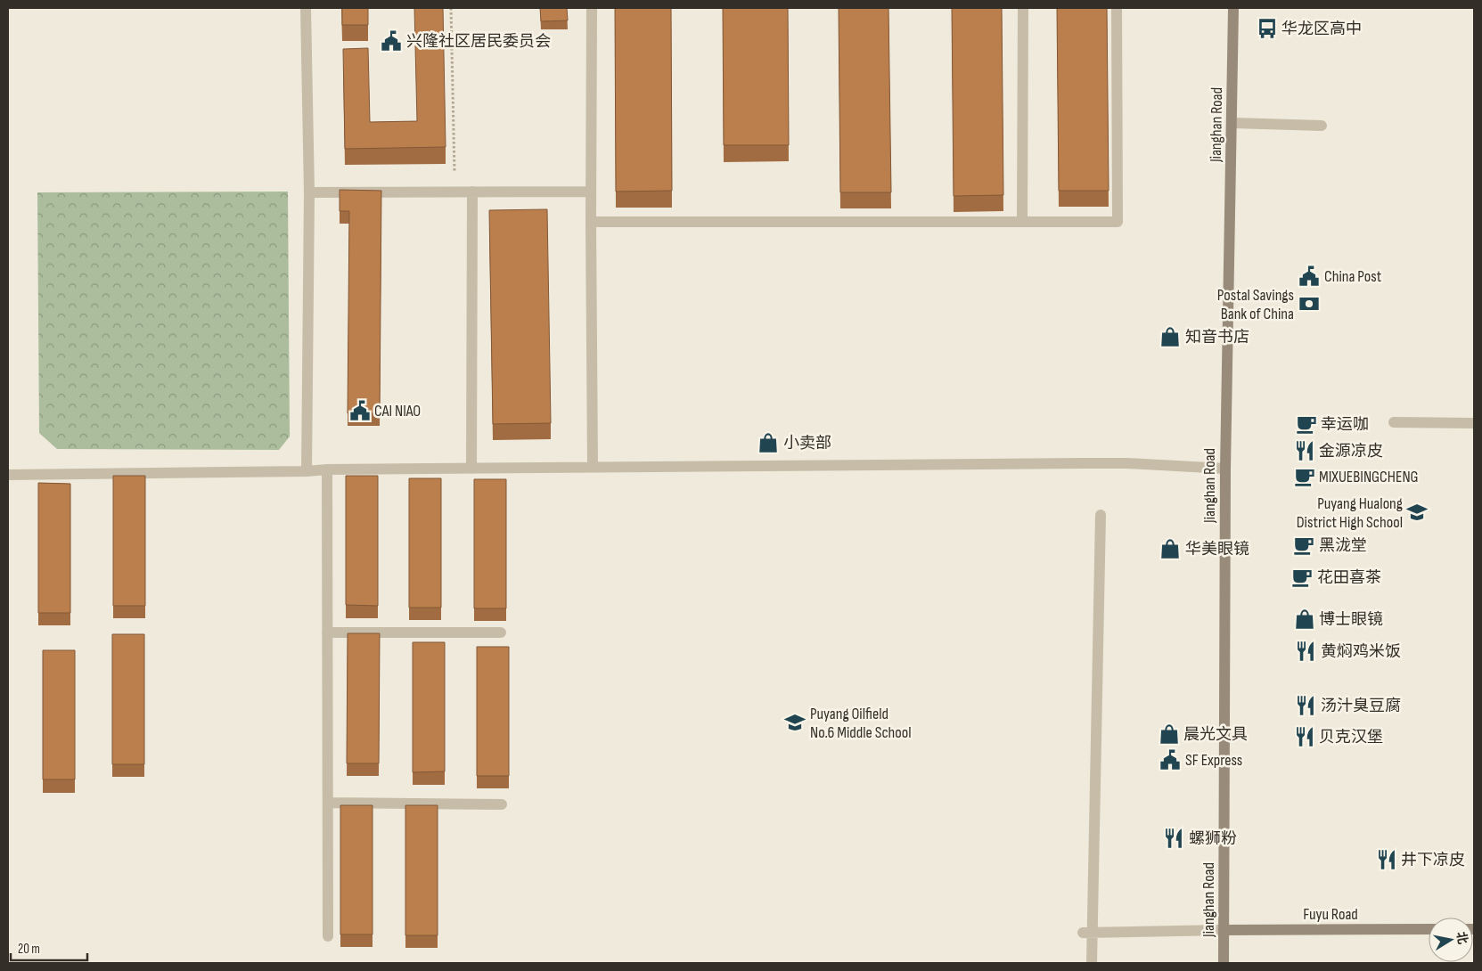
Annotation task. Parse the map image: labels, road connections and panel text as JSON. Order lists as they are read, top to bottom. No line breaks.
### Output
{"streets":{"street":["Jianghan Road","Fuyu Road"]},"crossings":[["Jianghan Road","Fuyu Road"]],"places":{"bus stop":["华龙区高中"],"public building":["兴隆社区居民委员会","China Post","CAI NIAO","SF Express"],"bank":["Postal Savings Bank of China"],"shop":["知音书店","小卖部","华美眼镜","博士眼镜","晨光文具"],"cafe":["幸运咖","MIXUEBINGCHENG","黑泷堂","花田喜茶"],"restaurant":["金源凉皮","黄焖鸡米饭","汤汁臭豆腐","贝克汉堡","螺狮粉","井下凉皮"],"school or university":["Puyang Hualong District High School","Puyang Oilfield No.6 Middle School"]},"scale_bar":"20 m","north":"right"}
